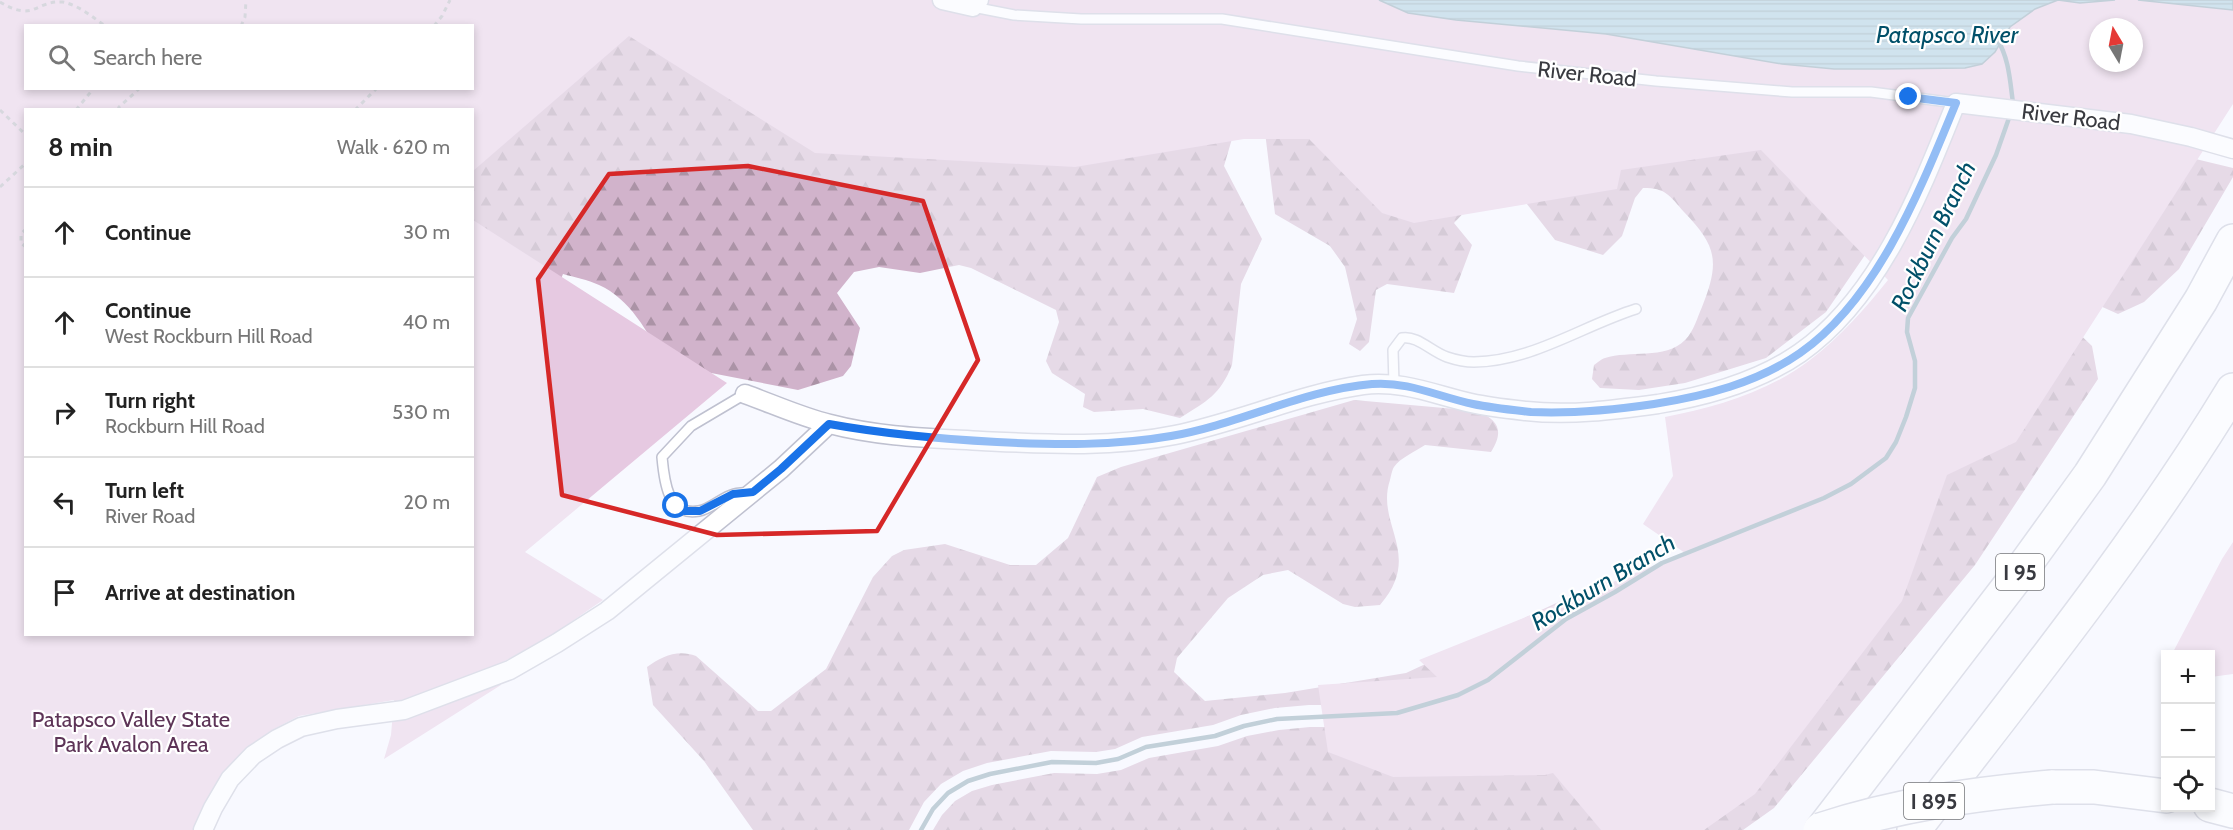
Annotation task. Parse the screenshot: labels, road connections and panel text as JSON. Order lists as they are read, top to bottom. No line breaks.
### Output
{"streets":{"highway":["I 95","I 895"],"street":["River Road"]},"crossings":[["I 95","I 895"]],"water":["Patapsco River","Rockburn Branch"],"parks":["Patapsco Valley State Park Avalon Area"],"north":"top","page":{"search":"Search here","heading":["8 min","Walk · 620 m"],"list":[["Continue","30 m"],["Continue","West Rockburn Hill Road","40 m"],["Turn right","Rockburn Hill Road","530 m"],["Turn left","River Road","20 m"],"Arrive at destination"],"map_buttons":["+","−"]}}
